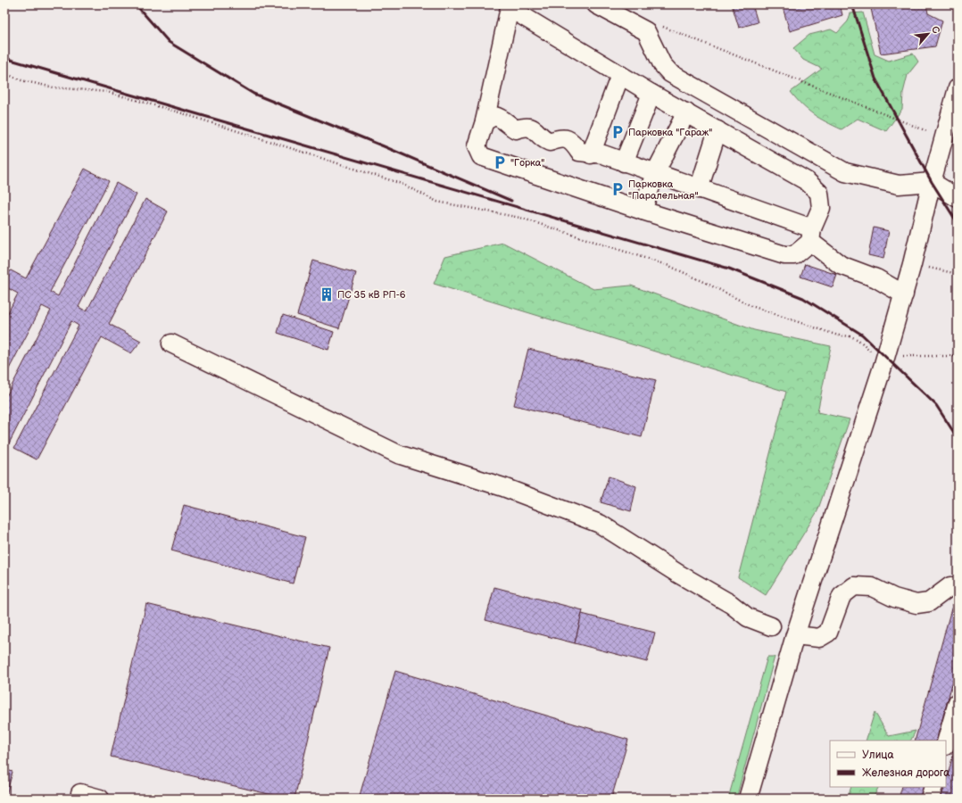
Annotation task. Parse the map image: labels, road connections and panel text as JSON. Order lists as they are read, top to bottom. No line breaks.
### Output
{"places":{"parking":["Парковка \"Гараж\"","\"Горка\"","Парковка \"Паралельная\""],"building":["ПС 35 кВ РП-6"]},"legend":["Улица","Железная дорога"],"north":"top right"}
